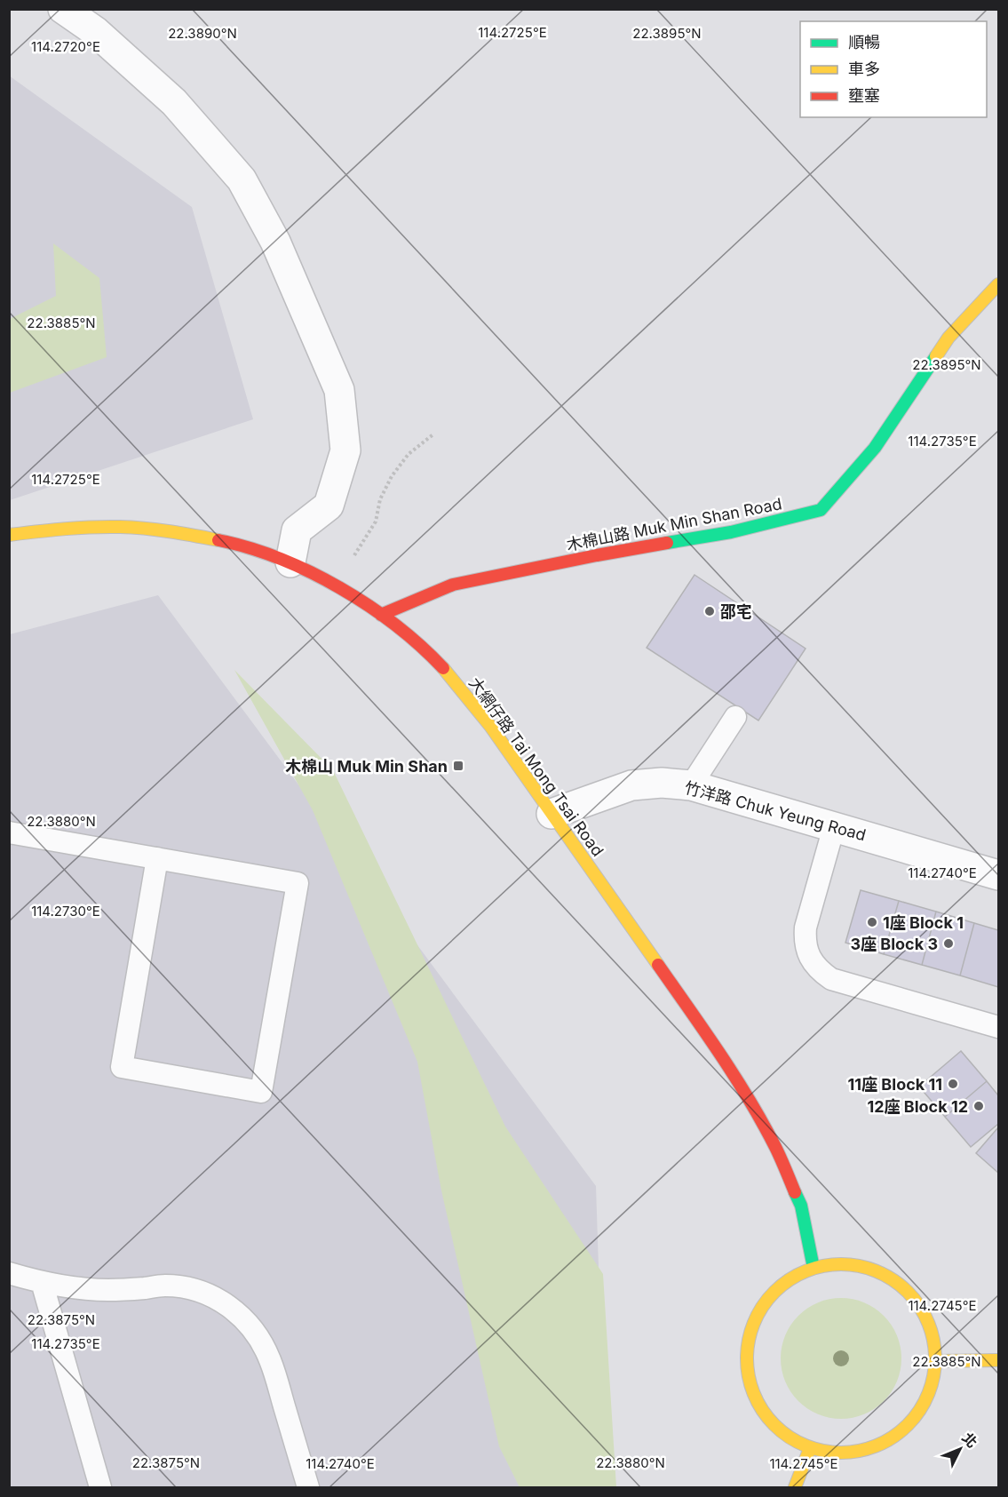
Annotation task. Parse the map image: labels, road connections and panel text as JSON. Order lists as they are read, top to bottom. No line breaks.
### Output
{"streets":{"main road":["木棉山路 Muk Min Shan Road","大網仔路 Tai Mong Tsai Road"],"street":["竹洋路 Chuk Yeung Road"]},"crossings":[["木棉山路 Muk Min Shan Road","大網仔路 Tai Mong Tsai Road"],["大網仔路 Tai Mong Tsai Road","竹洋路 Chuk Yeung Road"]],"places":{"other":["邵宅","1座 Block 1","3座 Block 3","11座 Block 11","12座 Block 12"],"transit":["木棉山 Muk Min Shan"]},"legend":["順暢","車多","壅塞"],"north":"top right","coordinates":["114.2725°E","22.3890°N","22.3895°N","114.2720°E","22.3885°N","114.2735°E","22.3880°N","114.2740°E","114.2730°E","114.2745°E","22.3875°N"]}
